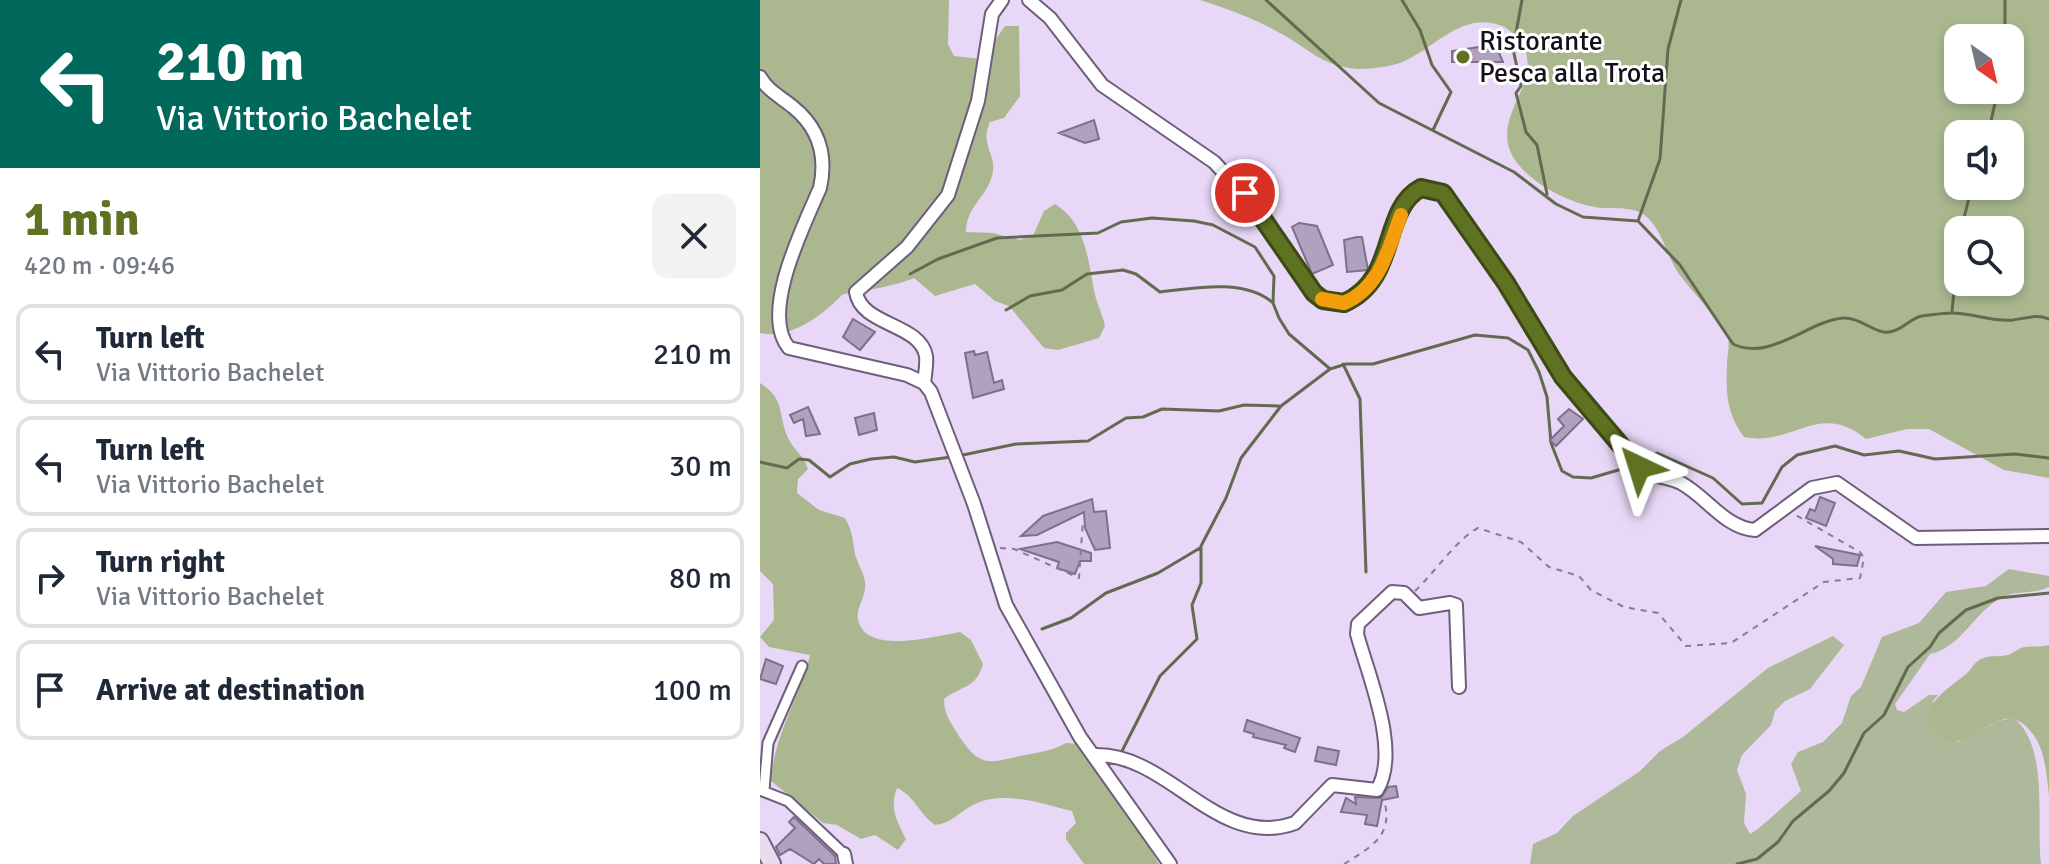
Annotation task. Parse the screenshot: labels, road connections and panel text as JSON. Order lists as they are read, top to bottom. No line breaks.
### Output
{"places":["Ristorante Pesca alla Trota"],"north":"bottom right","page":{"turn":["210 m","Via Vittorio Bachelet"],"heading":["1 min","420 m · 09:46"],"list":[{"name":"Turn left","note":"Via Vittorio Bachelet","value":"210 m"},{"name":"Turn left","note":"Via Vittorio Bachelet","value":"30 m"},{"name":"Turn right","note":"Via Vittorio Bachelet","value":"80 m"},{"name":"Arrive at destination","value":"100 m"}]}}
